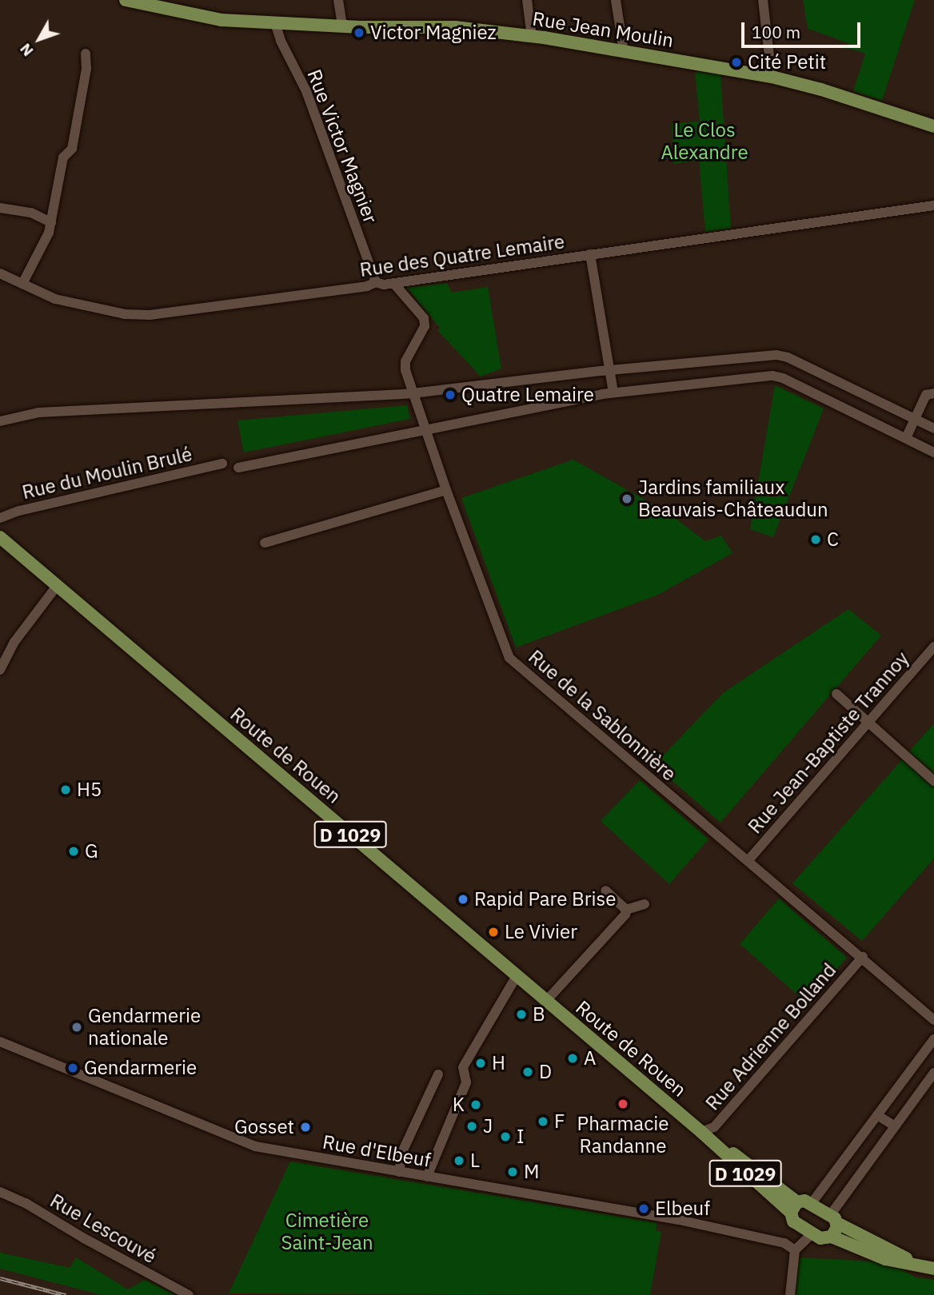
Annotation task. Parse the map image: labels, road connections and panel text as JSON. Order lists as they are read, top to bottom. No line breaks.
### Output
{"streets":{"main road":["Rue Jean Moulin","Route de Rouen","D 1029"],"street":["Rue Victor Magnier","Rue des Quatre Lemaire","Rue du Moulin Brulé","Rue de la Sablonnière","Rue Jean-Baptiste Trannoy","Rue Adrienne Bolland","Rue d'Elbeuf","Rue Lescouvé"]},"crossings":[["Rue Jean Moulin","Rue Victor Magnier"],["Rue Victor Magnier","Rue des Quatre Lemaire"],["Rue des Quatre Lemaire","Rue de la Sablonnière"],["Rue de la Sablonnière","Rue Jean-Baptiste Trannoy"],["Rue de la Sablonnière","Rue Adrienne Bolland"],["Route de Rouen","Rue Adrienne Bolland"]],"parks":["Le Clos Alexandre","Cimetière Saint-Jean"],"places":["Victor Magniez","Cité Petit","Quatre Lemaire","Jardins familiaux Beauvais-Châteaudun","C","H5","G","Rapid Pare Brise","Le Vivier","B","Gendarmerie nationale","A","H","Gendarmerie","D","Pharmacie Randanne","K","F","J","Gosset","I","L","M","Elbeuf"],"scale_bar":"100 m","north":"bottom left"}
